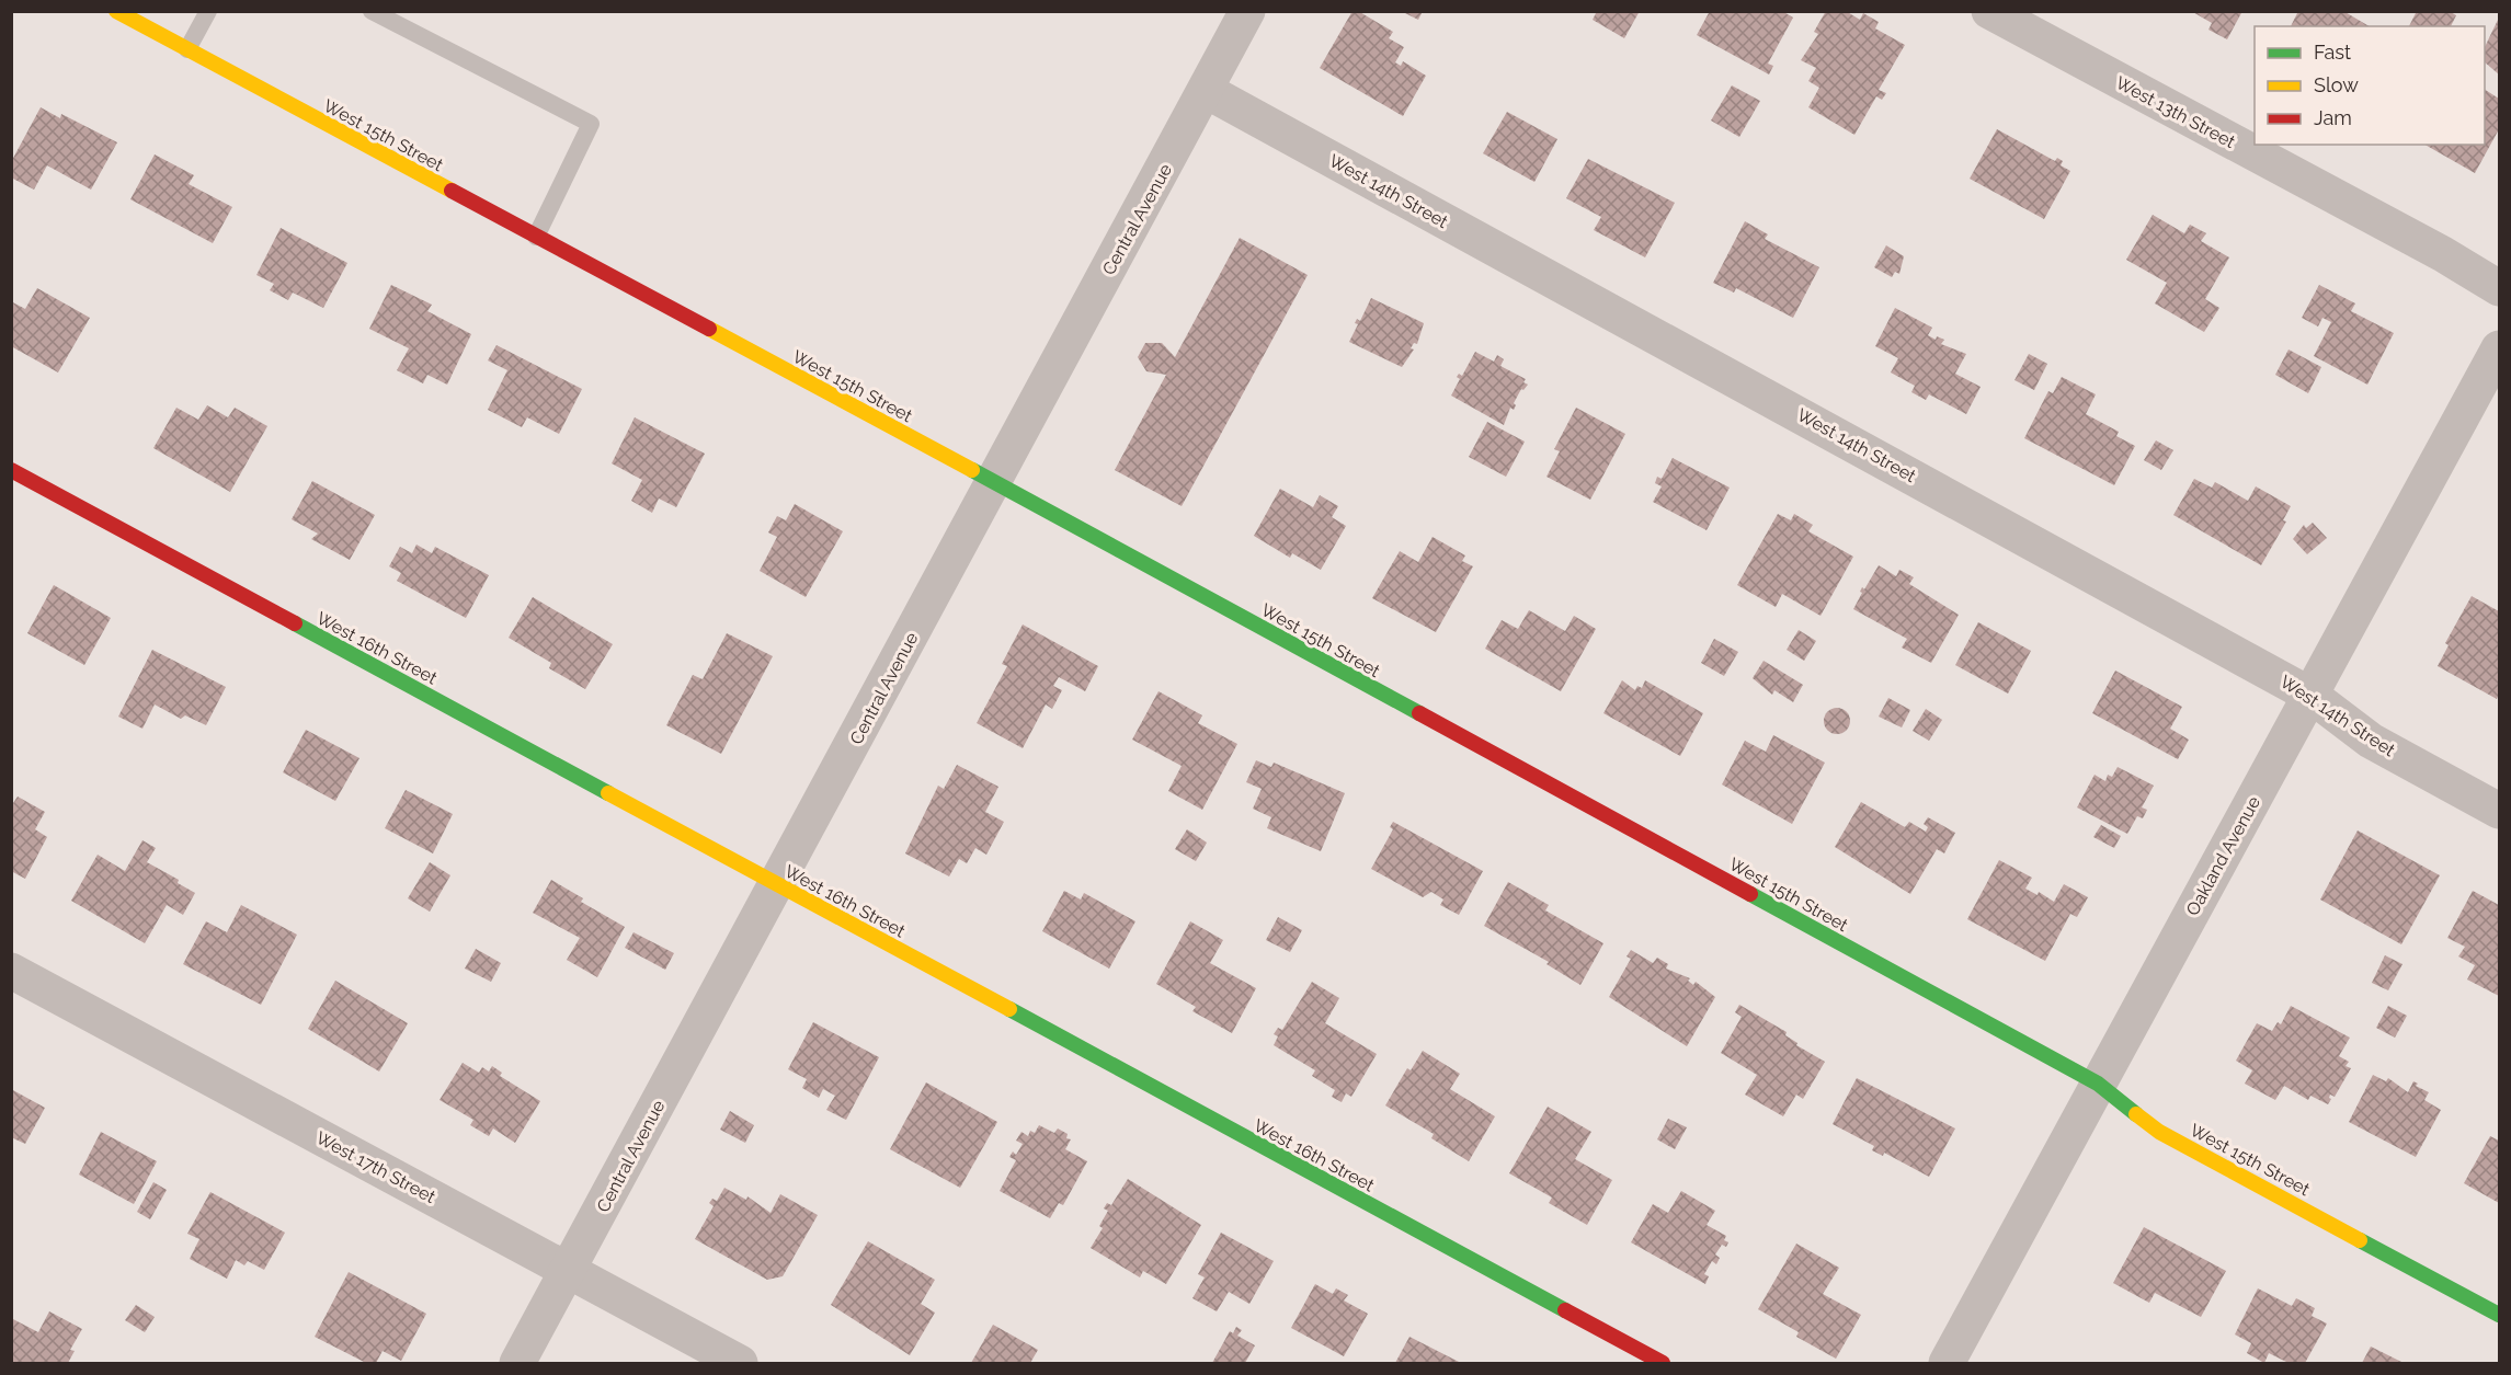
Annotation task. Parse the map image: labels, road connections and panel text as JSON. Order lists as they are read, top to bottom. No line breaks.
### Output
{"streets":{"street":["West 13th Street","West 15th Street","West 14th Street","Central Avenue","West 16th Street","Oakland Avenue","West 17th Street"]},"crossings":[["West 15th Street","Central Avenue"],["West 15th Street","Oakland Avenue"],["West 14th Street","Central Avenue"],["West 14th Street","Oakland Avenue"],["Central Avenue","West 16th Street"],["Central Avenue","West 17th Street"]],"legend":["Fast","Slow","Jam"]}
